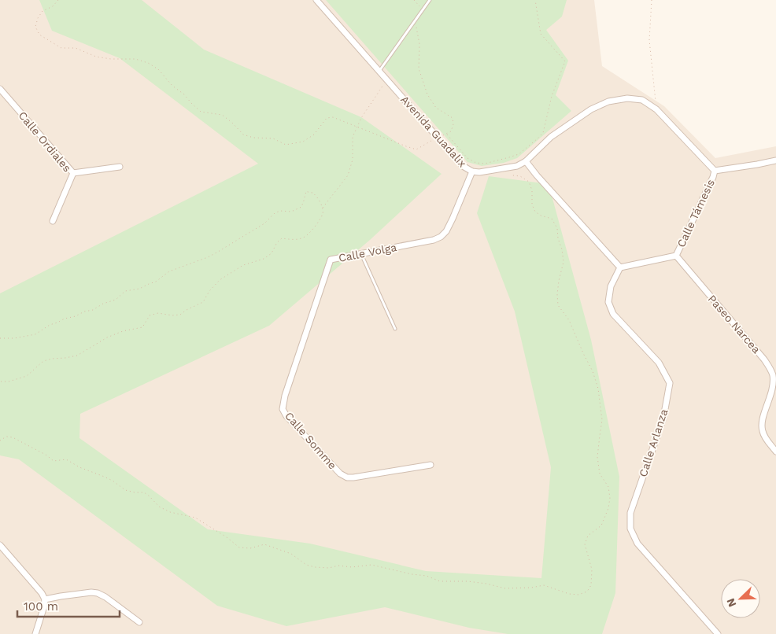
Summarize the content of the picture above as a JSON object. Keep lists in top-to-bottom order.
{
  "streets": {
    "street": [
      "Avenida Guadalix",
      "Calle Ordiales",
      "Calle Támesis",
      "Calle Volga",
      "Paseo Narcea",
      "Calle Somme",
      "Calle Arlanza"
    ]
  },
  "crossings": [
    ["Avenida Guadalix", "Calle Támesis"],
    ["Avenida Guadalix", "Calle Volga"],
    ["Calle Támesis", "Paseo Narcea"],
    ["Calle Volga", "Calle Somme"]
  ],
  "scale_bar": "100 m",
  "north": "bottom left"
}
